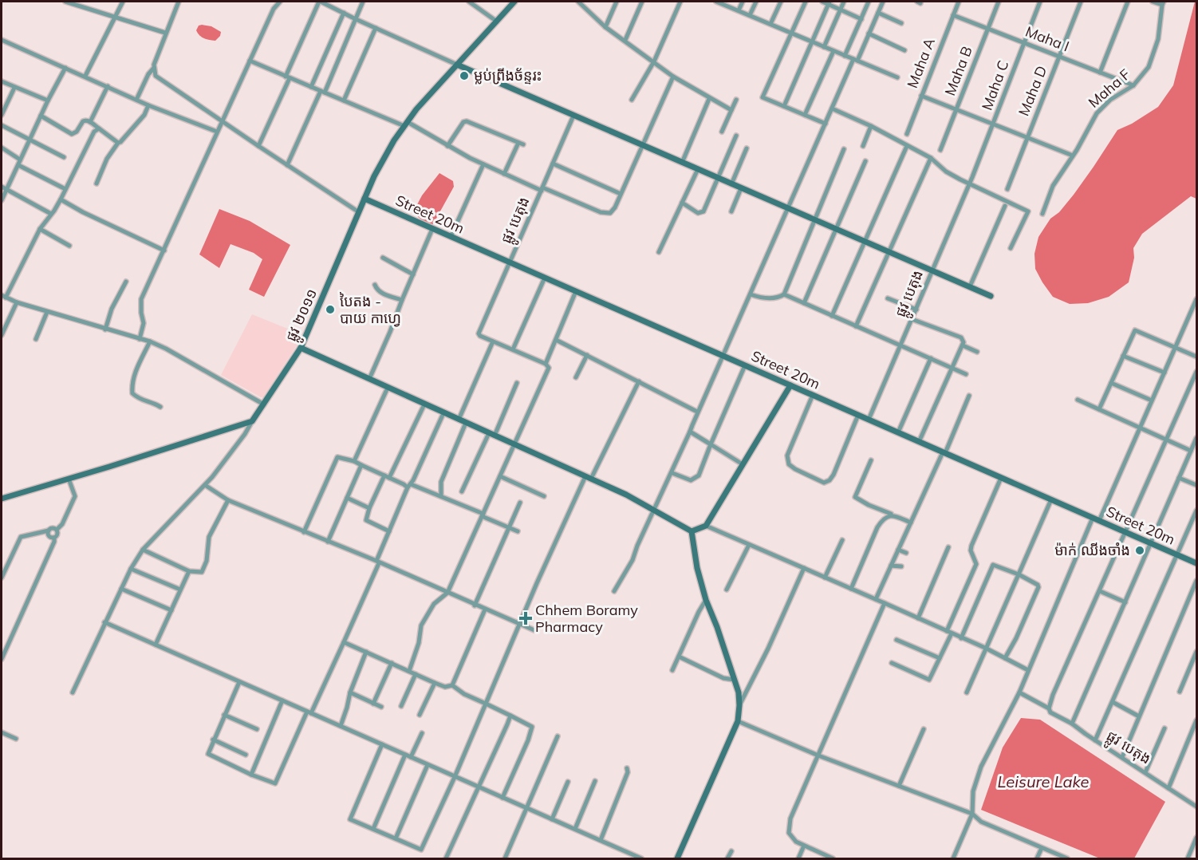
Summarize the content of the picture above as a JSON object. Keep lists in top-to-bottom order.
{
  "streets": {
    "street": [
      "Maha I",
      "Maha A",
      "Maha B",
      "Maha C",
      "Maha F",
      "Maha D",
      "Street 20m",
      "ផ្លូវ បេតុង",
      "ផ្លូវ ២០១១"
    ]
  },
  "crossings": [
    ["Maha I", "Maha A"],
    ["Maha I", "Maha B"],
    ["Maha I", "Maha C"],
    ["Maha I", "Maha F"],
    ["Maha I", "Maha D"],
    ["Maha C", "ផ្លូវ បេតុង"],
    ["Street 20m", "ផ្លូវ បេតុង"],
    ["Street 20m", "ផ្លូវ ២០១១"]
  ],
  "water": ["Leisure Lake"],
  "places": {
    "other": ["ម្លប់ព្រីងច័ន្ទរះ", "បៃតង - បាយ កាហ្វេ", "ម៉ាក់ ឈីងចាំង"],
    "health": ["Chhem Boramy Pharmacy"]
  }
}
